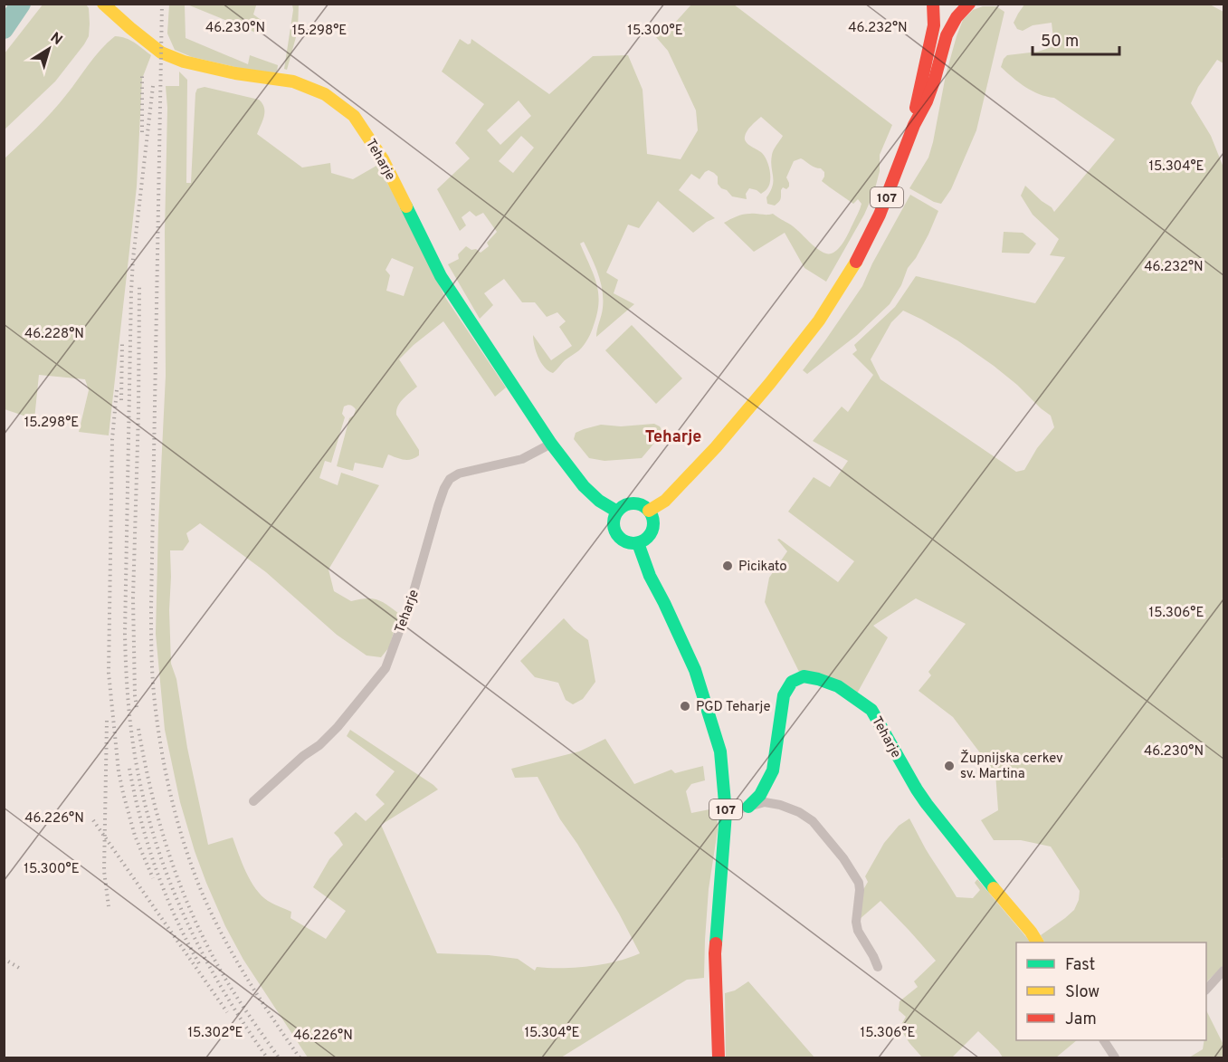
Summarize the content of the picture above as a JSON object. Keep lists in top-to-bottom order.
{
  "streets": {
    "main road": ["Teharje", "107"]
  },
  "crossings": [
    ["Teharje", "107"]
  ],
  "districts": ["Teharje"],
  "places": ["Picikato", "PGD Teharje", "Župnijska cerkev sv. Martina"],
  "legend": ["Fast", "Slow", "Jam"],
  "scale_bar": "50 m",
  "north": "top right",
  "coordinates": [
    "46.232°N",
    "46.230°N",
    "15.298°E",
    "15.300°E",
    "15.304°E",
    "46.228°N",
    "15.306°E",
    "46.226°N",
    "15.302°E"
  ]
}
